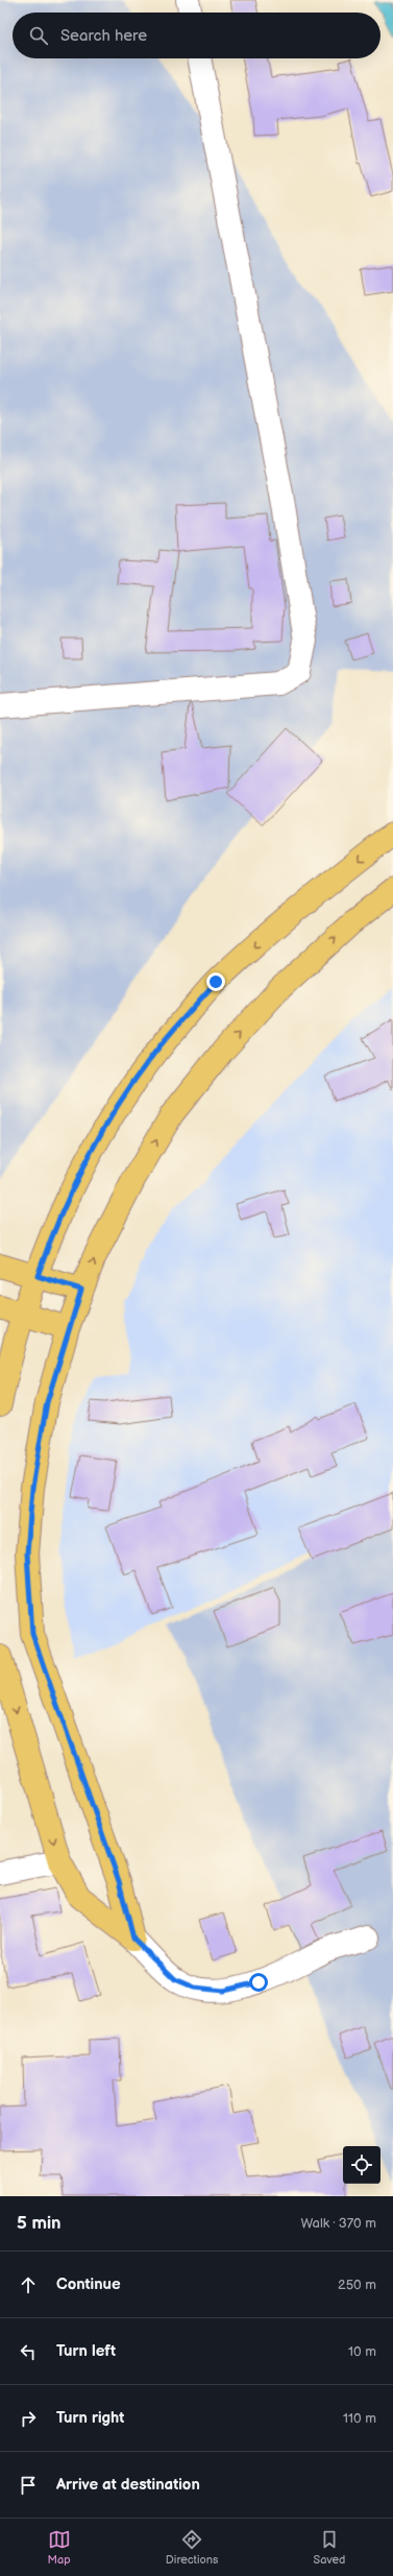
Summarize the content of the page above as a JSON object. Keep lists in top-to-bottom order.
{
  "page": {
    "search": "Search here",
    "heading": ["5 min", "Walk · 370 m"],
    "list": [
      ["Continue", "250 m"],
      ["Turn left", "10 m"],
      ["Turn right", "110 m"],
      "Arrive at destination"
    ],
    "nav": ["Map", "Directions", "Saved"]
  }
}
